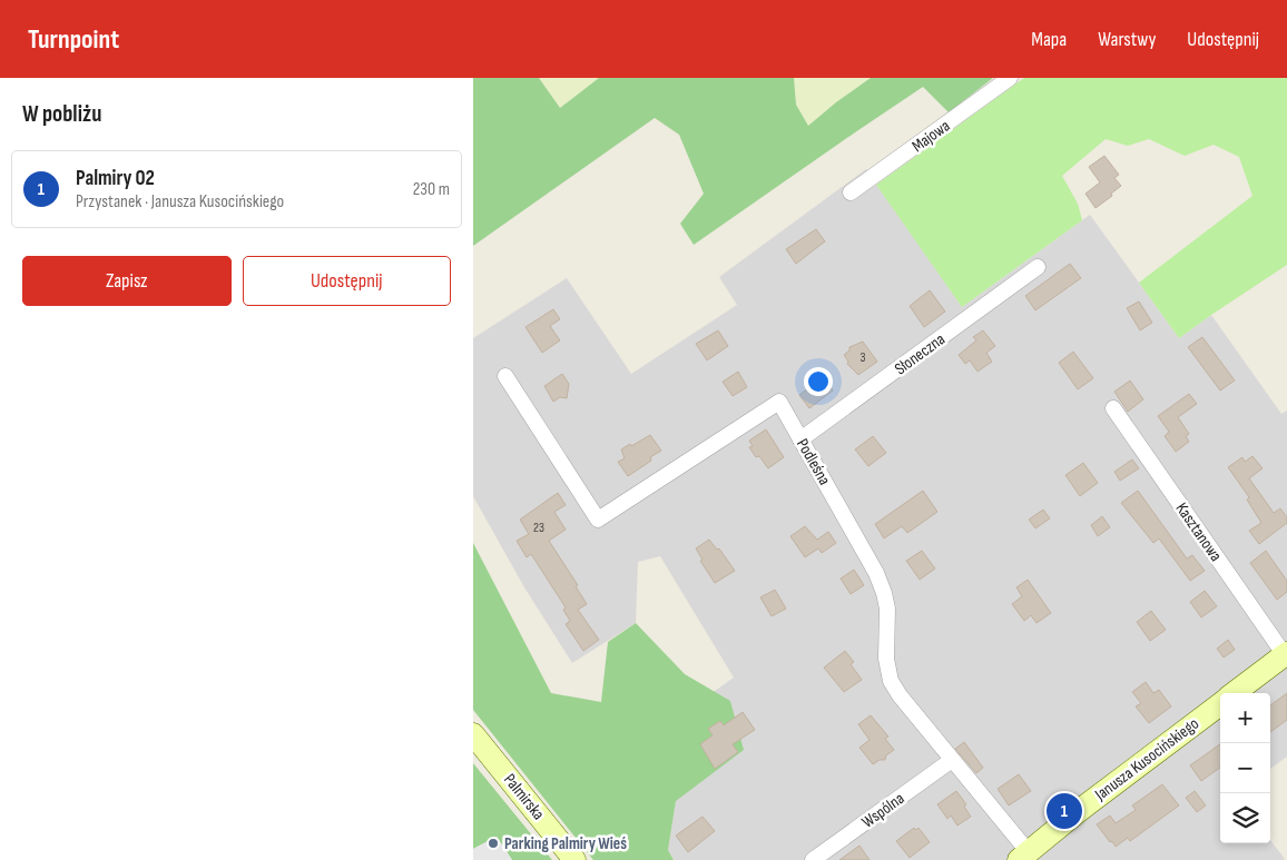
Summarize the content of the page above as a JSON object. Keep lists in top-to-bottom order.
{
  "streets": {
    "street": [
      "Majowa",
      "Słoneczna",
      "Podleśna",
      "Kasztanowa",
      "Janusza Kusocińskiego",
      "Palmirska",
      "Wspólna"
    ]
  },
  "crossings": [
    ["Słoneczna", "Podleśna"],
    ["Podleśna", "Janusza Kusocińskiego"],
    ["Podleśna", "Wspólna"]
  ],
  "places": ["Parking Palmiry Wieś"],
  "house_numbers": ["3", "23"],
  "page": {
    "header": "Turnpoint",
    "nav": ["Mapa", "Warstwy", "Udostępnij"],
    "heading": "W pobliżu",
    "list": [
      {
        "mark": "1",
        "name": "Palmiry 02",
        "note": "Przystanek · Janusza Kusocińskiego",
        "value": "230 m"
      }
    ],
    "buttons": ["Zapisz", "Udostępnij"],
    "map_buttons": ["+", "−"],
    "pins": "1"
  }
}
